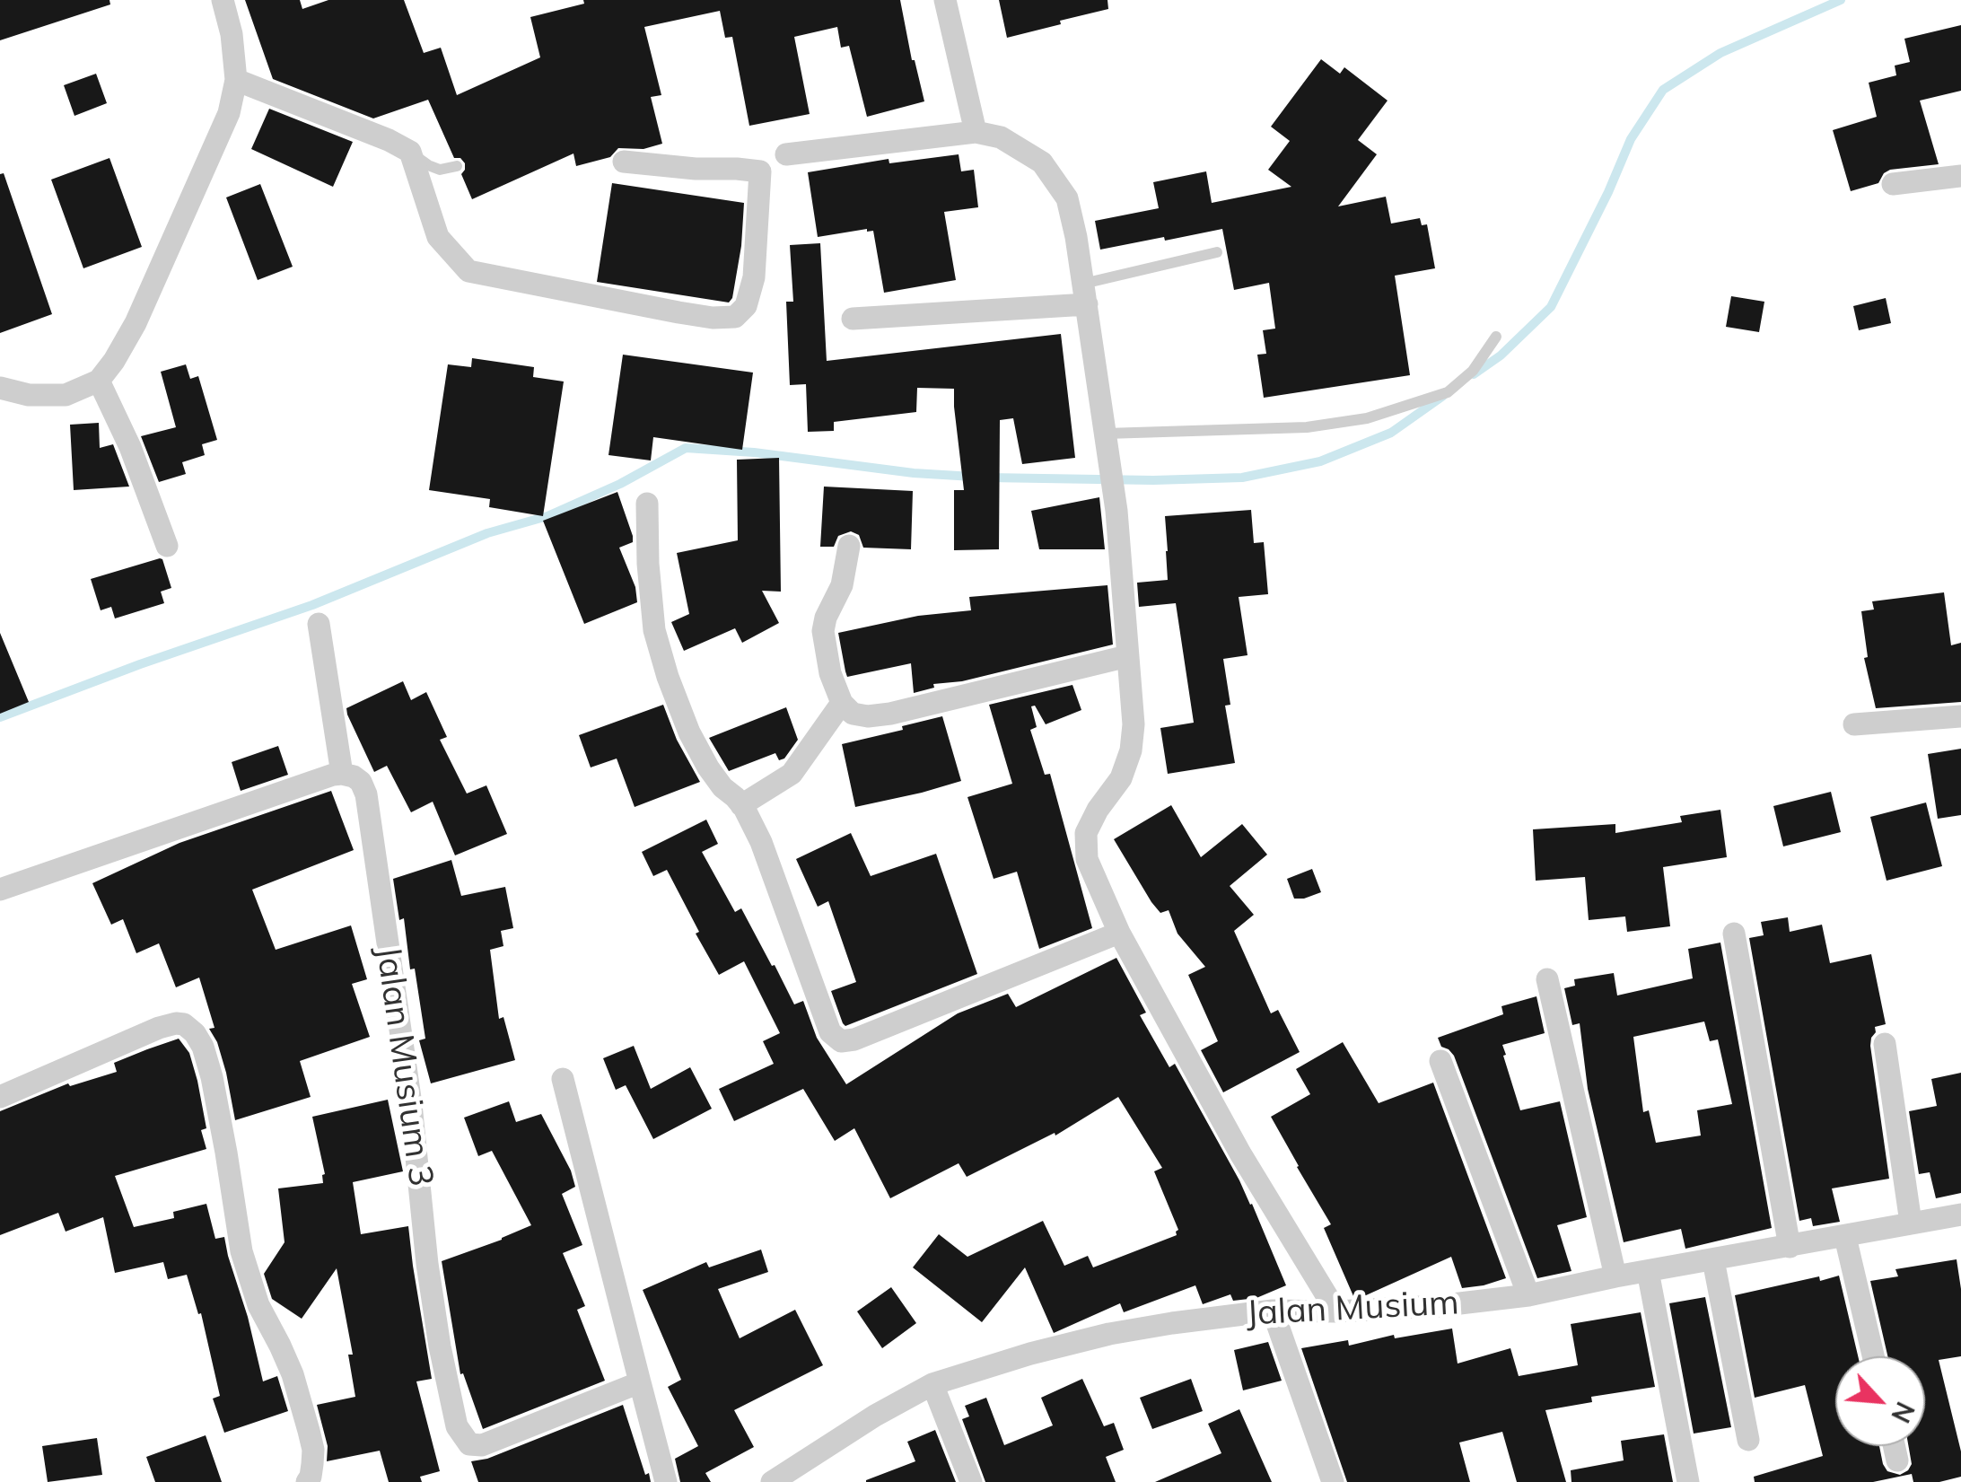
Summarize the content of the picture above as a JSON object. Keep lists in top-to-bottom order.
{
  "streets": {
    "street": ["Jalan Musium 3", "Jalan Musium"]
  },
  "north": "bottom right"
}
